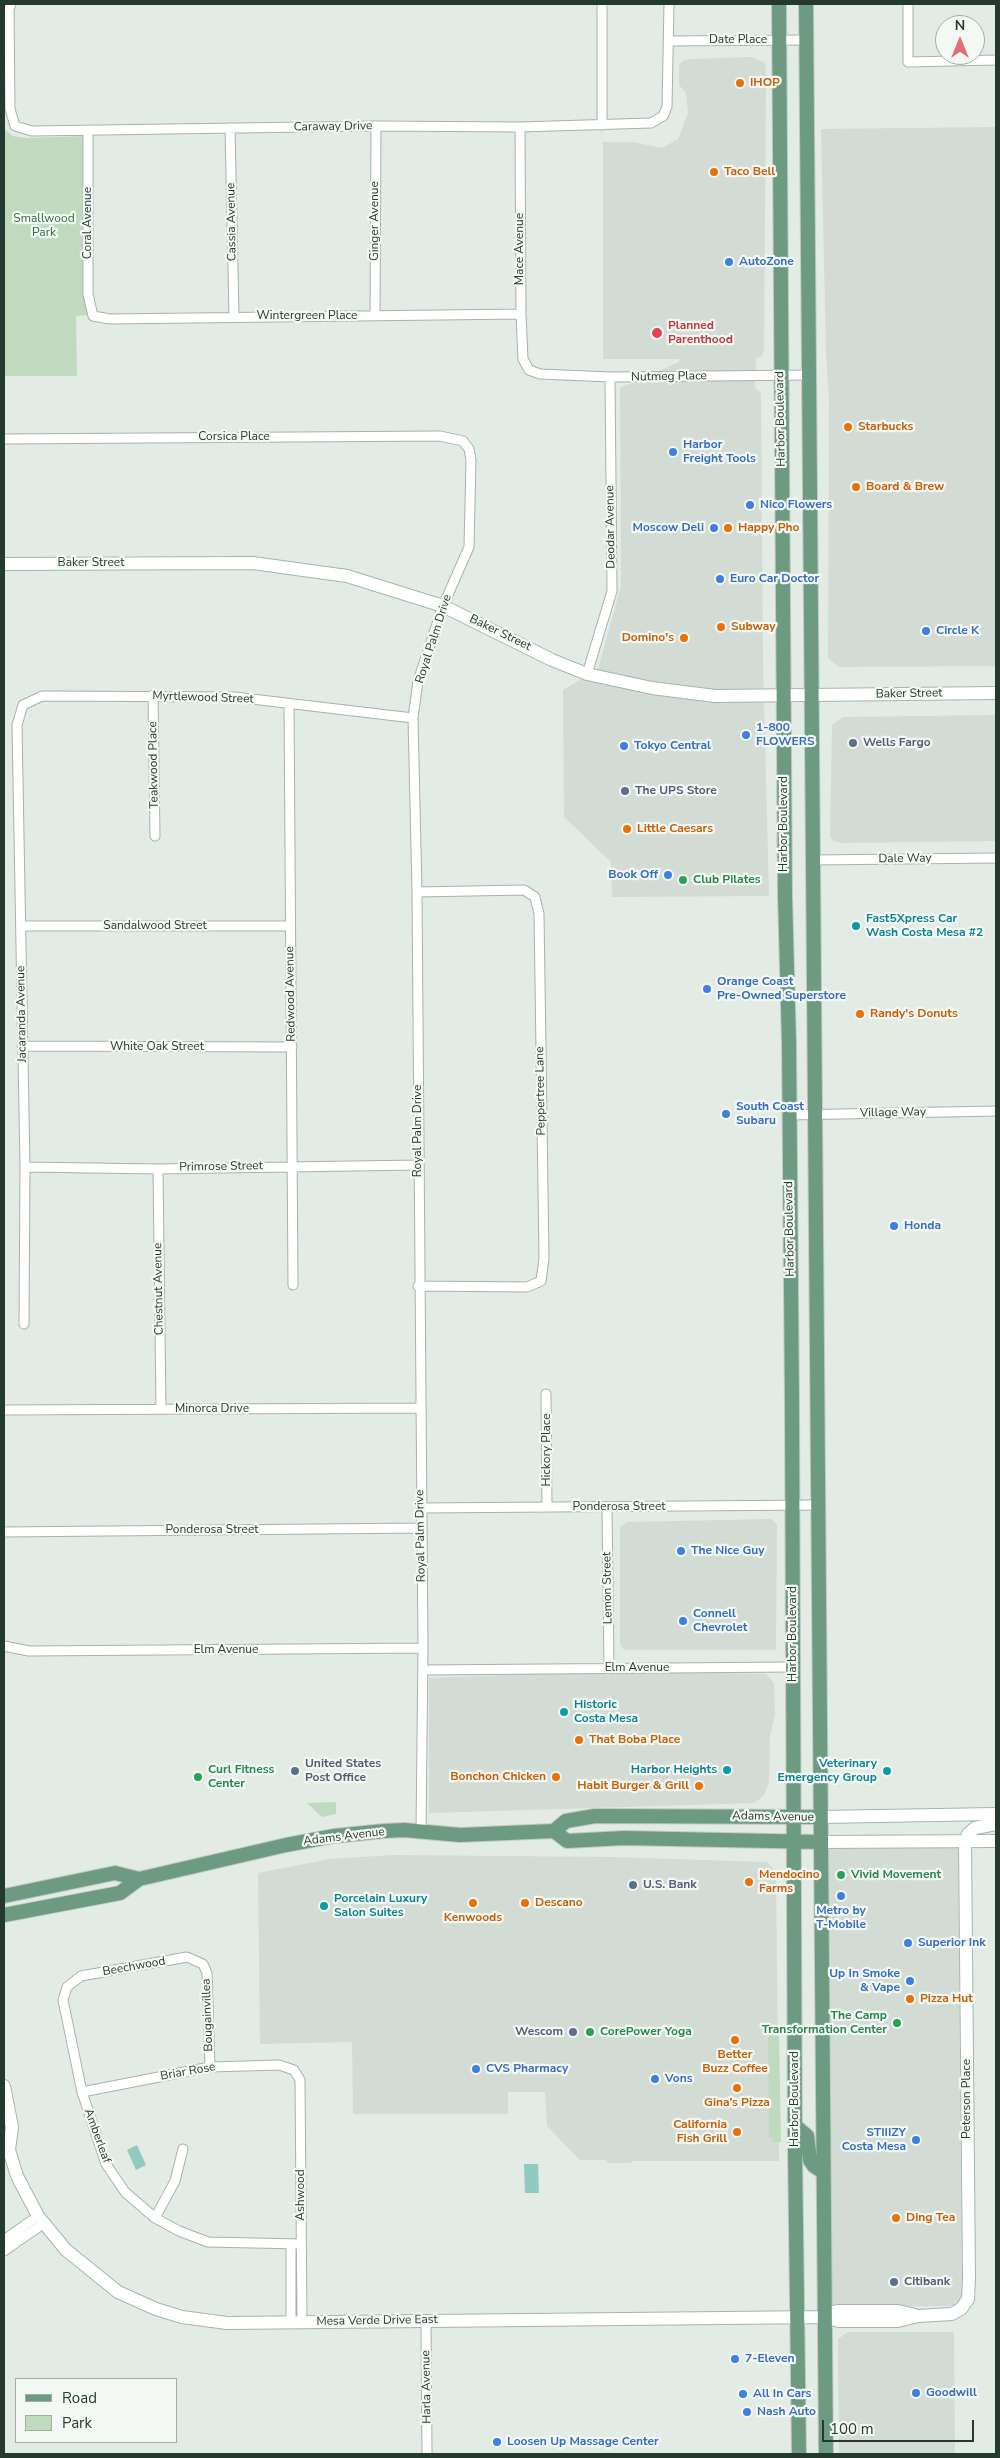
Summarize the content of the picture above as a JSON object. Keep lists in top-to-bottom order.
{
  "streets": {
    "main road": ["Harbor Boulevard", "Adams Avenue"],
    "street": [
      "Date Place",
      "Caraway Drive",
      "Ginger Avenue",
      "Cassia Avenue",
      "Coral Avenue",
      "Mace Avenue",
      "Wintergreen Place",
      "Nutmeg Place",
      "Corsica Place",
      "Deodar Avenue",
      "Baker Street",
      "Royal Palm Drive",
      "Myrtlewood Street",
      "Teakwood Place",
      "Dale Way",
      "Sandalwood Street",
      "Redwood Avenue",
      "Jacaranda Avenue",
      "White Oak Street",
      "Peppertree Lane",
      "Village Way",
      "Primrose Street",
      "Chestnut Avenue",
      "Minorca Drive",
      "Hickory Place",
      "Ponderosa Street",
      "Lemon Street",
      "Elm Avenue",
      "Beechwood",
      "Bougainvillea",
      "Briar Rose",
      "Peterson Place",
      "Amberleaf",
      "Ashwood",
      "Mesa Verde Drive East",
      "Harla Avenue"
    ]
  },
  "crossings": [
    ["Date Place", "Caraway Drive"],
    ["Date Place", "Harbor Boulevard"],
    ["Caraway Drive", "Ginger Avenue"],
    ["Caraway Drive", "Cassia Avenue"],
    ["Caraway Drive", "Coral Avenue"],
    ["Caraway Drive", "Mace Avenue"],
    ["Ginger Avenue", "Wintergreen Place"],
    ["Cassia Avenue", "Wintergreen Place"],
    ["Coral Avenue", "Wintergreen Place"],
    ["Mace Avenue", "Wintergreen Place"],
    ["Mace Avenue", "Nutmeg Place"],
    ["Nutmeg Place", "Harbor Boulevard"],
    ["Nutmeg Place", "Deodar Avenue"],
    ["Harbor Boulevard", "Baker Street"],
    ["Harbor Boulevard", "Dale Way"],
    ["Harbor Boulevard", "Village Way"],
    ["Harbor Boulevard", "Ponderosa Street"],
    ["Harbor Boulevard", "Elm Avenue"],
    ["Harbor Boulevard", "Adams Avenue"],
    ["Harbor Boulevard", "Peterson Place"],
    ["Harbor Boulevard", "Mesa Verde Drive East"],
    ["Corsica Place", "Royal Palm Drive"],
    ["Deodar Avenue", "Baker Street"],
    ["Baker Street", "Royal Palm Drive"],
    ["Royal Palm Drive", "Myrtlewood Street"],
    ["Royal Palm Drive", "Peppertree Lane"],
    ["Royal Palm Drive", "Primrose Street"],
    ["Royal Palm Drive", "Minorca Drive"],
    ["Royal Palm Drive", "Ponderosa Street"],
    ["Royal Palm Drive", "Elm Avenue"],
    ["Royal Palm Drive", "Adams Avenue"],
    ["Myrtlewood Street", "Teakwood Place"],
    ["Myrtlewood Street", "Redwood Avenue"],
    ["Myrtlewood Street", "Jacaranda Avenue"],
    ["Sandalwood Street", "Redwood Avenue"],
    ["Sandalwood Street", "Jacaranda Avenue"],
    ["Redwood Avenue", "White Oak Street"],
    ["Redwood Avenue", "Primrose Street"],
    ["Jacaranda Avenue", "White Oak Street"],
    ["Jacaranda Avenue", "Primrose Street"],
    ["Primrose Street", "Chestnut Avenue"],
    ["Chestnut Avenue", "Minorca Drive"],
    ["Hickory Place", "Ponderosa Street"],
    ["Ponderosa Street", "Lemon Street"],
    ["Lemon Street", "Elm Avenue"],
    ["Adams Avenue", "Peterson Place"],
    ["Beechwood", "Bougainvillea"],
    ["Beechwood", "Amberleaf"],
    ["Bougainvillea", "Briar Rose"],
    ["Briar Rose", "Amberleaf"],
    ["Briar Rose", "Ashwood"],
    ["Peterson Place", "Mesa Verde Drive East"],
    ["Amberleaf", "Ashwood"],
    ["Ashwood", "Mesa Verde Drive East"],
    ["Mesa Verde Drive East", "Harla Avenue"]
  ],
  "parks": ["Smallwood Park"],
  "places": [
    "IHOP",
    "Taco Bell",
    "AutoZone",
    "Planned Parenthood",
    "Starbucks",
    "Harbor Freight Tools",
    "Board & Brew",
    "Nico Flowers",
    "Moscow Deli",
    "Happy Pho",
    "Euro Car Doctor",
    "Subway",
    "Circle K",
    "Domino's",
    "1-800 FLOWERS",
    "Wells Fargo",
    "Tokyo Central",
    "The UPS Store",
    "Little Caesars",
    "Book Off",
    "Club Pilates",
    "Fast5Xpress Car Wash Costa Mesa #2",
    "Orange Coast Pre-Owned Superstore",
    "Randy's Donuts",
    "South Coast Subaru",
    "Honda",
    "The Nice Guy",
    "Connell Chevrolet",
    "Historic Costa Mesa",
    "That Boba Place",
    "Harbor Heights",
    "United States Post Office",
    "Veterinary Emergency Group",
    "Curl Fitness Center",
    "Bonchon Chicken",
    "Habit Burger & Grill",
    "Vivid Movement",
    "Mendocino Farms",
    "U.S. Bank",
    "Metro by T-Mobile",
    "Kenwoods",
    "Descano",
    "Porcelain Luxury Salon Suites",
    "Superior Ink",
    "Up In Smoke & Vape",
    "Pizza Hut",
    "The Camp Transformation Center",
    "Wescom",
    "CorePower Yoga",
    "Better Buzz Coffee",
    "CVS Pharmacy",
    "Vons",
    "Gina’s Pizza",
    "California Fish Grill",
    "STIIIZY Costa Mesa",
    "Ding Tea",
    "Citibank",
    "7-Eleven",
    "Goodwill",
    "All In Cars",
    "Nash Auto",
    "Loosen Up Massage Center"
  ],
  "legend": ["Road", "Park"],
  "scale_bar": "100 m",
  "north": "top"
}
